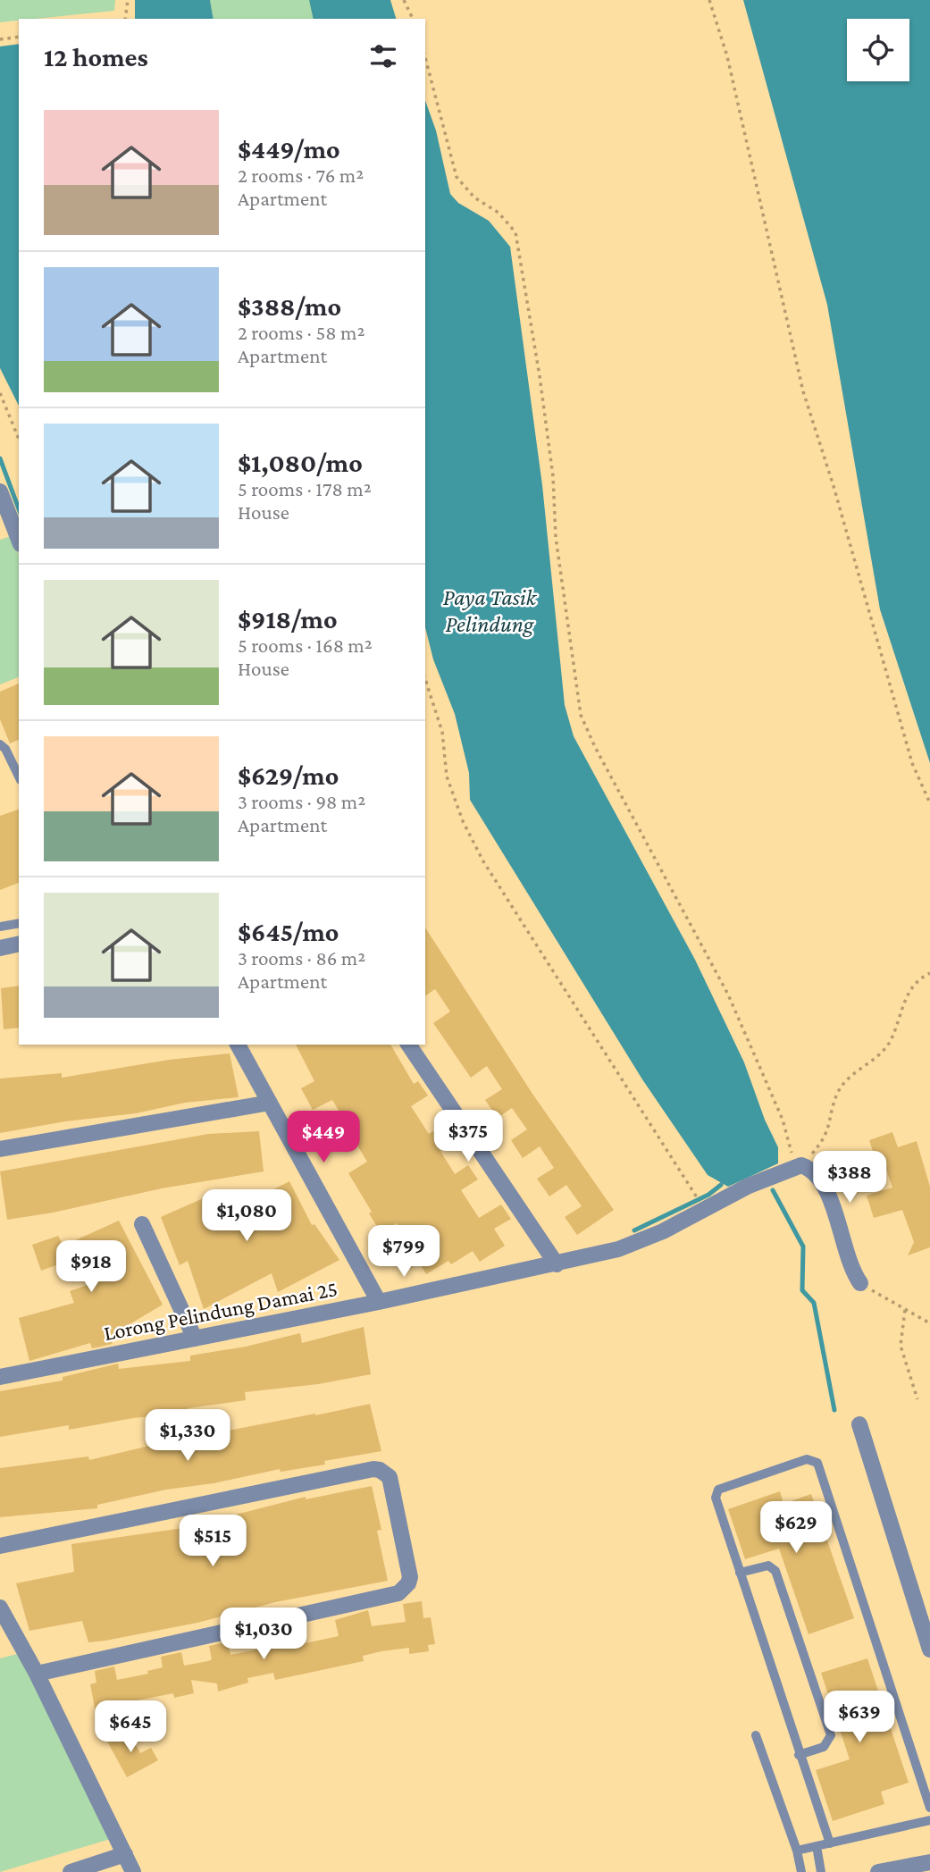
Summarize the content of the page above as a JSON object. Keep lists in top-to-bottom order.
{
  "streets": {
    "street": ["Lorong Pelindung Damai 25"]
  },
  "water": ["Paya Tasik Pelindung"],
  "page": {
    "heading": "12 homes",
    "list": [
      {
        "name": "$449/mo",
        "note": "2 rooms · 76 m² · Apartment"
      },
      {
        "name": "$388/mo",
        "note": "2 rooms · 58 m² · Apartment"
      },
      {
        "name": "$1,080/mo",
        "note": "5 rooms · 178 m² · House"
      },
      {
        "name": "$918/mo",
        "note": "5 rooms · 168 m² · House"
      },
      {
        "name": "$629/mo",
        "note": "3 rooms · 98 m² · Apartment"
      },
      {
        "name": "$645/mo",
        "note": "3 rooms · 86 m² · Apartment"
      }
    ],
    "price": [
      "$375",
      "$449",
      "$388",
      "$1,080",
      "$799",
      "$918",
      "$1,330",
      "$629",
      "$515",
      "$1,030",
      "$639",
      "$645"
    ]
  }
}
